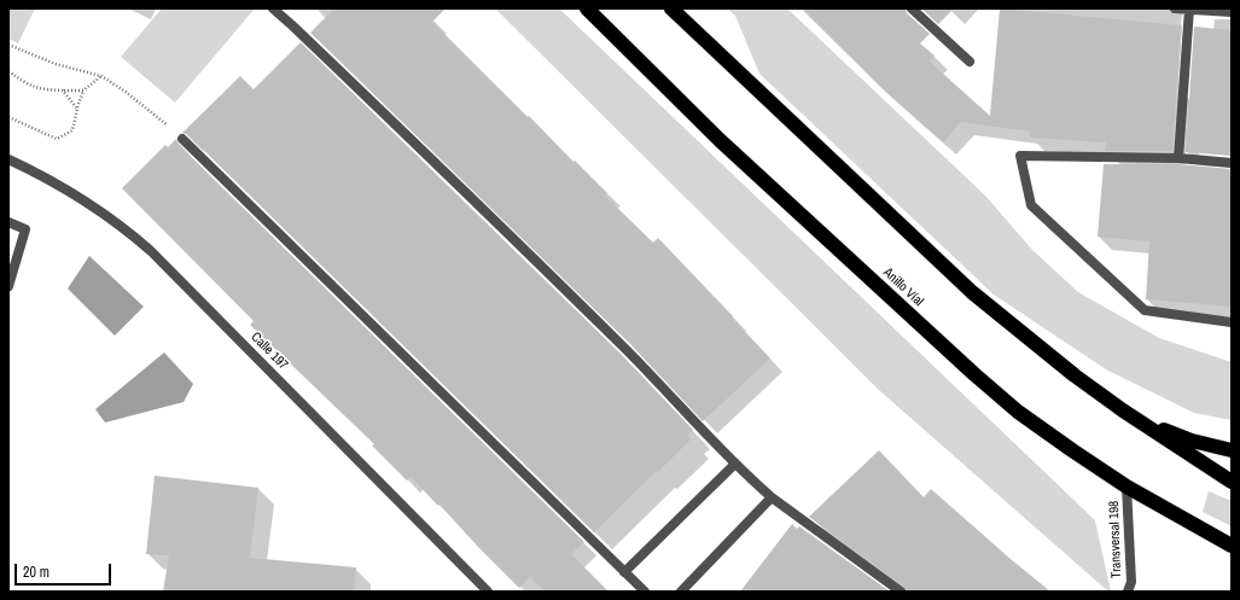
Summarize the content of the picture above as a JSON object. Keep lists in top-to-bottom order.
{
  "streets": {
    "highway": ["Anillo Víal"],
    "street": ["Calle 197", "Transversal 198"]
  },
  "crossings": [
    ["Anillo Víal", "Transversal 198"]
  ],
  "scale_bar": "20 m"
}
